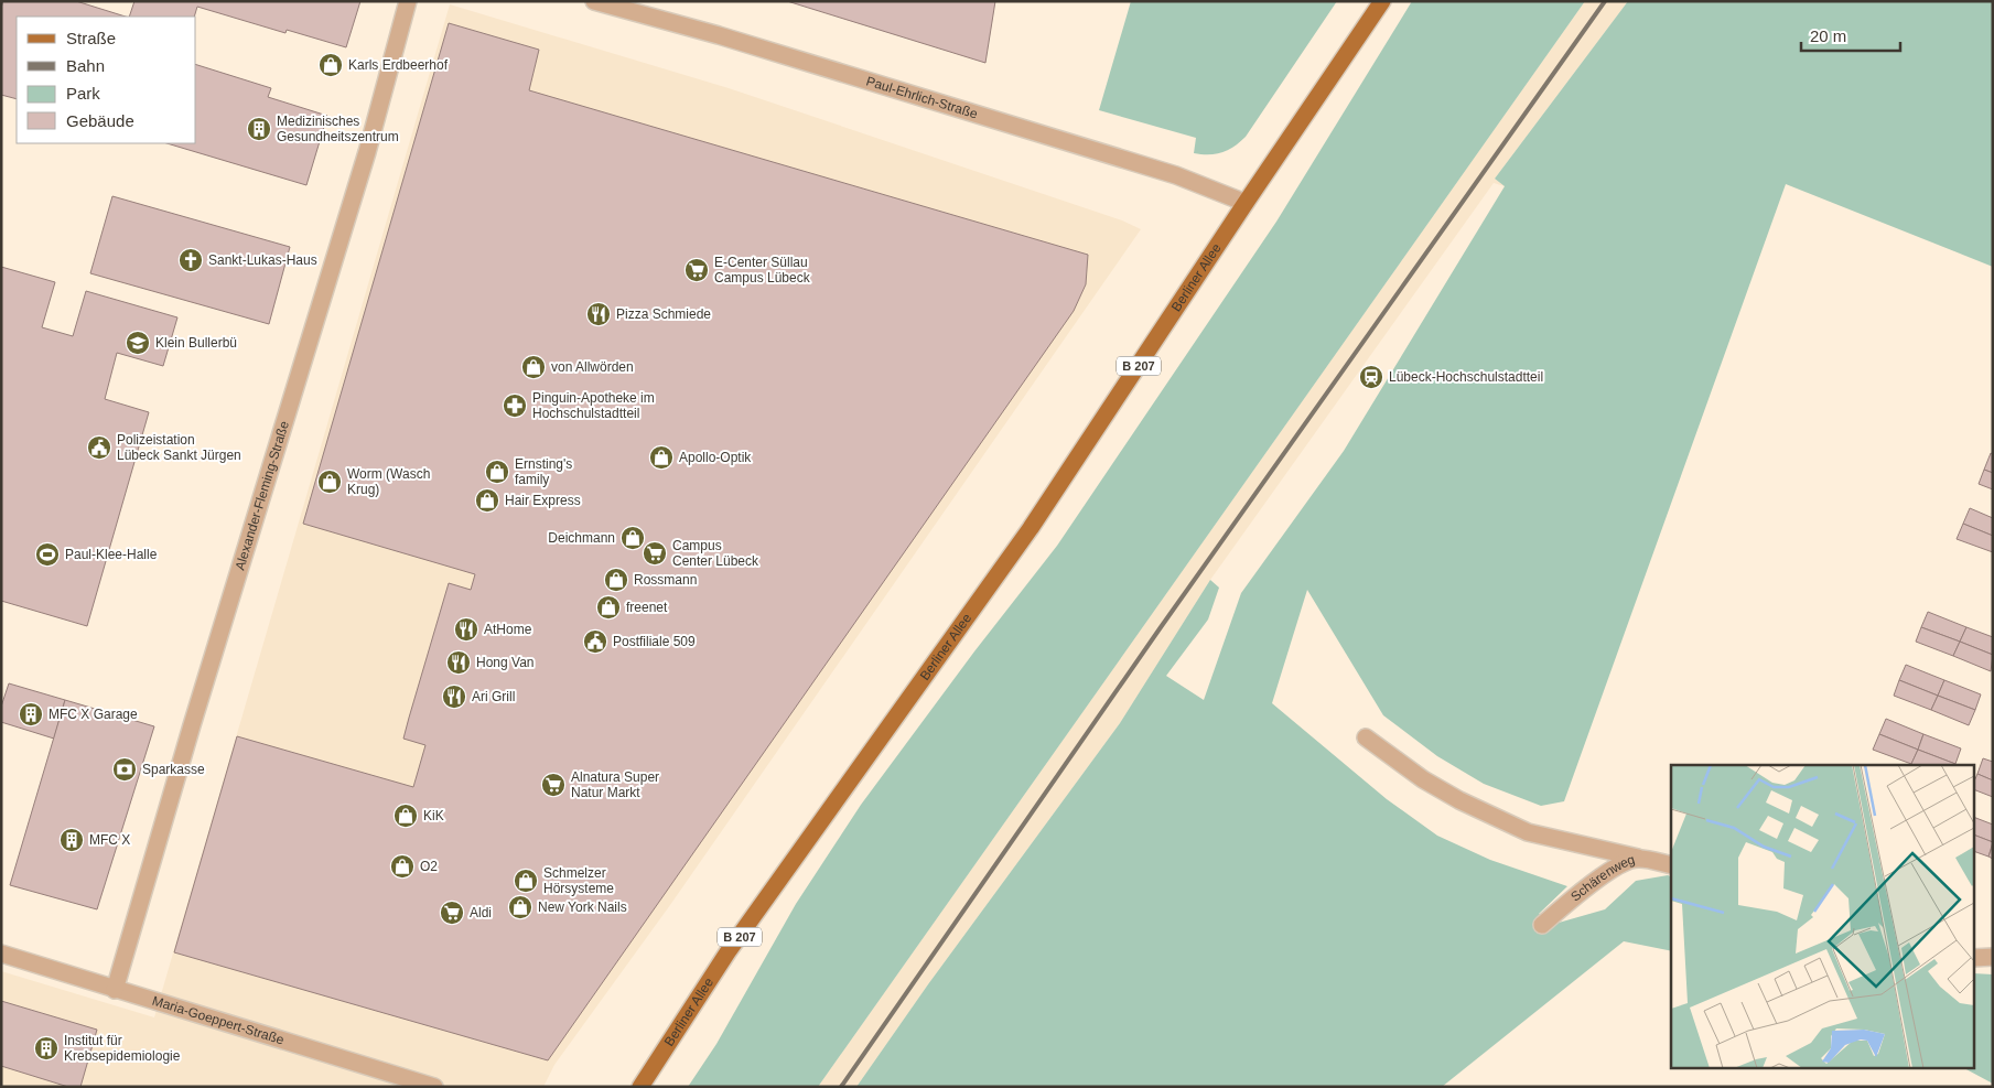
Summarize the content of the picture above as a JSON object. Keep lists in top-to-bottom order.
{
  "streets": {
    "main road": ["Berliner Allee", "B 207"],
    "street": [
      "Paul-Ehrlich-Straße",
      "Alexander-Fleming-Straße",
      "Schärenweg",
      "Maria-Goeppert-Straße"
    ]
  },
  "crossings": [
    ["Paul-Ehrlich-Straße", "Berliner Allee"],
    ["Paul-Ehrlich-Straße", "B 207"],
    ["Berliner Allee", "B 207"],
    ["Alexander-Fleming-Straße", "Maria-Goeppert-Straße"]
  ],
  "places": {
    "shop": [
      "Karls Erdbeerhof",
      "von Allwörden",
      "Apollo-Optik",
      "Ernsting's family",
      "Worm (Wasch Krug)",
      "Hair Express",
      "Deichmann",
      "Rossmann",
      "freenet",
      "KiK",
      "O2",
      "Schmelzer Hörsysteme",
      "New York Nails"
    ],
    "building": [
      "Medizinisches Gesundheitszentrum",
      "MFC X Garage",
      "MFC X",
      "Institut für Krebsepidemiologie"
    ],
    "church": ["Sankt-Lukas-Haus"],
    "supermarket": [
      "E-Center Süllau Campus Lübeck",
      "Campus Center Lübeck",
      "Alnatura Super Natur Markt",
      "Aldi"
    ],
    "restaurant": [
      "Pizza Schmiede",
      "AtHome",
      "Hong Van",
      "Ari Grill"
    ],
    "school or university": ["Klein Bullerbü"],
    "station": ["Lübeck-Hochschulstadtteil"],
    "pharmacy": ["Pinguin-Apotheke im Hochschulstadtteil"],
    "public building": ["Polizeistation Lübeck Sankt Jürgen", "Postfiliale 509"],
    "sports": ["Paul-Klee-Halle"],
    "bank": ["Sparkasse"]
  },
  "legend": [
    "Straße",
    "Bahn",
    "Park",
    "Gebäude"
  ],
  "scale_bar": "20 m"
}
